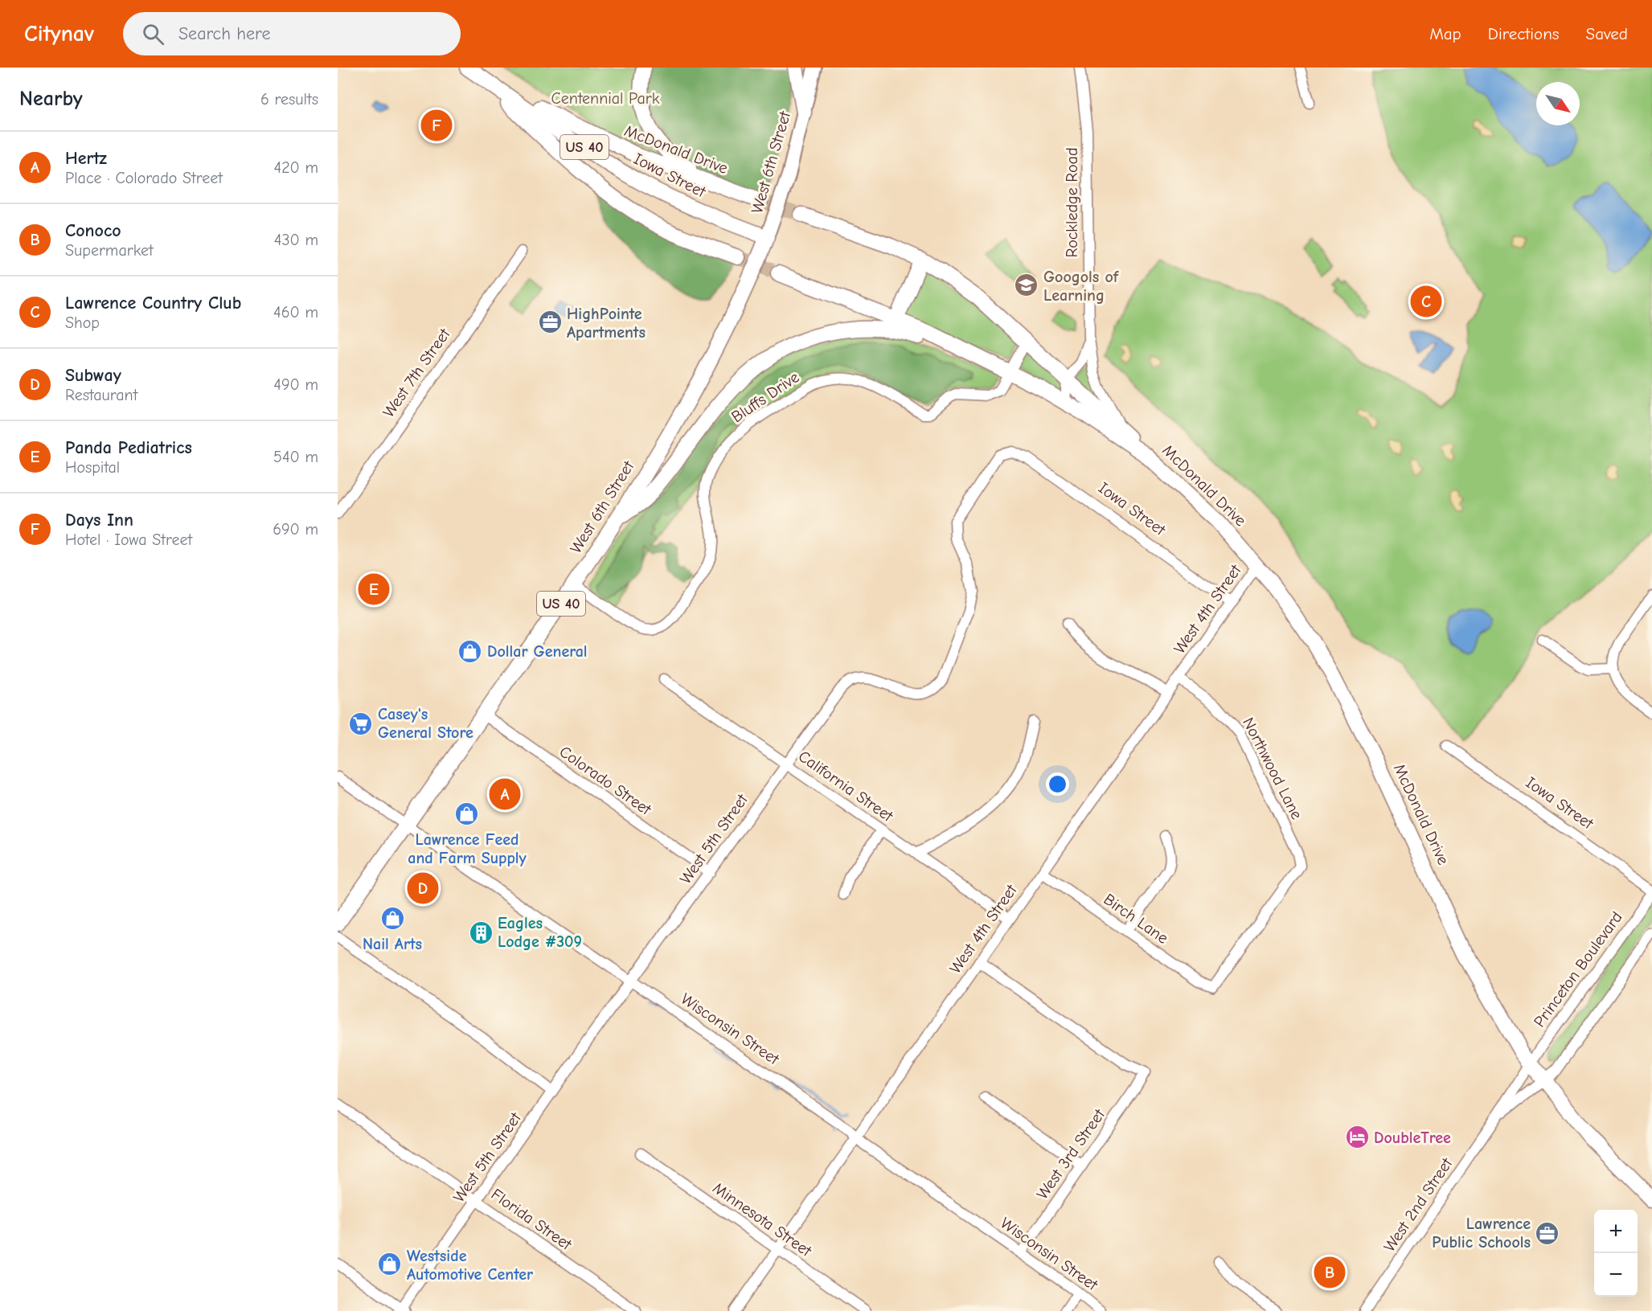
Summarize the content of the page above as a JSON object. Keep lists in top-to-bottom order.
{
  "streets": {
    "highway": [
      "US 40",
      "McDonald Drive",
      "West 6th Street",
      "Iowa Street"
    ],
    "street": [
      "Rockledge Road",
      "West 7th Street",
      "Bluffs Drive",
      "West 4th Street",
      "Northwood Lane",
      "Colorado Street",
      "California Street",
      "West 5th Street",
      "Birch Lane",
      "Princeton Boulevard",
      "Wisconsin Street",
      "West 3rd Street",
      "West 2nd Street",
      "Florida Street",
      "Minnesota Street"
    ]
  },
  "crossings": [
    ["McDonald Drive", "Iowa Street"],
    ["McDonald Drive", "Bluffs Drive"],
    ["McDonald Drive", "West 4th Street"],
    ["McDonald Drive", "Princeton Boulevard"],
    ["McDonald Drive", "West 2nd Street"],
    ["West 6th Street", "Iowa Street"],
    ["West 6th Street", "Bluffs Drive"],
    ["West 6th Street", "Colorado Street"],
    ["West 6th Street", "Wisconsin Street"],
    ["Iowa Street", "West 4th Street"],
    ["Iowa Street", "West 5th Street"],
    ["Iowa Street", "Princeton Boulevard"],
    ["West 4th Street", "Northwood Lane"],
    ["West 4th Street", "California Street"],
    ["West 4th Street", "Birch Lane"],
    ["West 4th Street", "Wisconsin Street"],
    ["West 4th Street", "West 3rd Street"],
    ["West 4th Street", "Minnesota Street"],
    ["Northwood Lane", "Birch Lane"],
    ["Colorado Street", "West 5th Street"],
    ["California Street", "West 5th Street"],
    ["West 5th Street", "Wisconsin Street"],
    ["West 5th Street", "Florida Street"],
    ["Princeton Boulevard", "West 2nd Street"],
    ["Wisconsin Street", "West 3rd Street"]
  ],
  "parks": ["Centennial Park"],
  "places": {
    "school or university": ["Googols of Learning"],
    "office": ["HighPointe Apartments", "Lawrence Public Schools"],
    "shop": [
      "Dollar General",
      "Lawrence Feed and Farm Supply",
      "Nail Arts",
      "Westside Automotive Center"
    ],
    "supermarket": ["Casey's General Store"],
    "building": ["Eagles Lodge #309"],
    "hotel": ["DoubleTree"]
  },
  "north": "bottom right",
  "page": {
    "header": "Citynav",
    "search": "Search here",
    "nav": ["Map", "Directions", "Saved"],
    "heading": ["Nearby", "6 results"],
    "pins": [
      "F",
      "C",
      "E",
      "A",
      "D",
      "B"
    ],
    "list": [
      {
        "mark": "A",
        "name": "Hertz",
        "note": "Place · Colorado Street",
        "value": "420 m"
      },
      {
        "mark": "B",
        "name": "Conoco",
        "note": "Supermarket",
        "value": "430 m"
      },
      {
        "mark": "C",
        "name": "Lawrence Country Club",
        "note": "Shop",
        "value": "460 m"
      },
      {
        "mark": "D",
        "name": "Subway",
        "note": "Restaurant",
        "value": "490 m"
      },
      {
        "mark": "E",
        "name": "Panda Pediatrics",
        "note": "Hospital",
        "value": "540 m"
      },
      {
        "mark": "F",
        "name": "Days Inn",
        "note": "Hotel · Iowa Street",
        "value": "690 m"
      }
    ],
    "map_buttons": ["+", "−"]
  }
}
